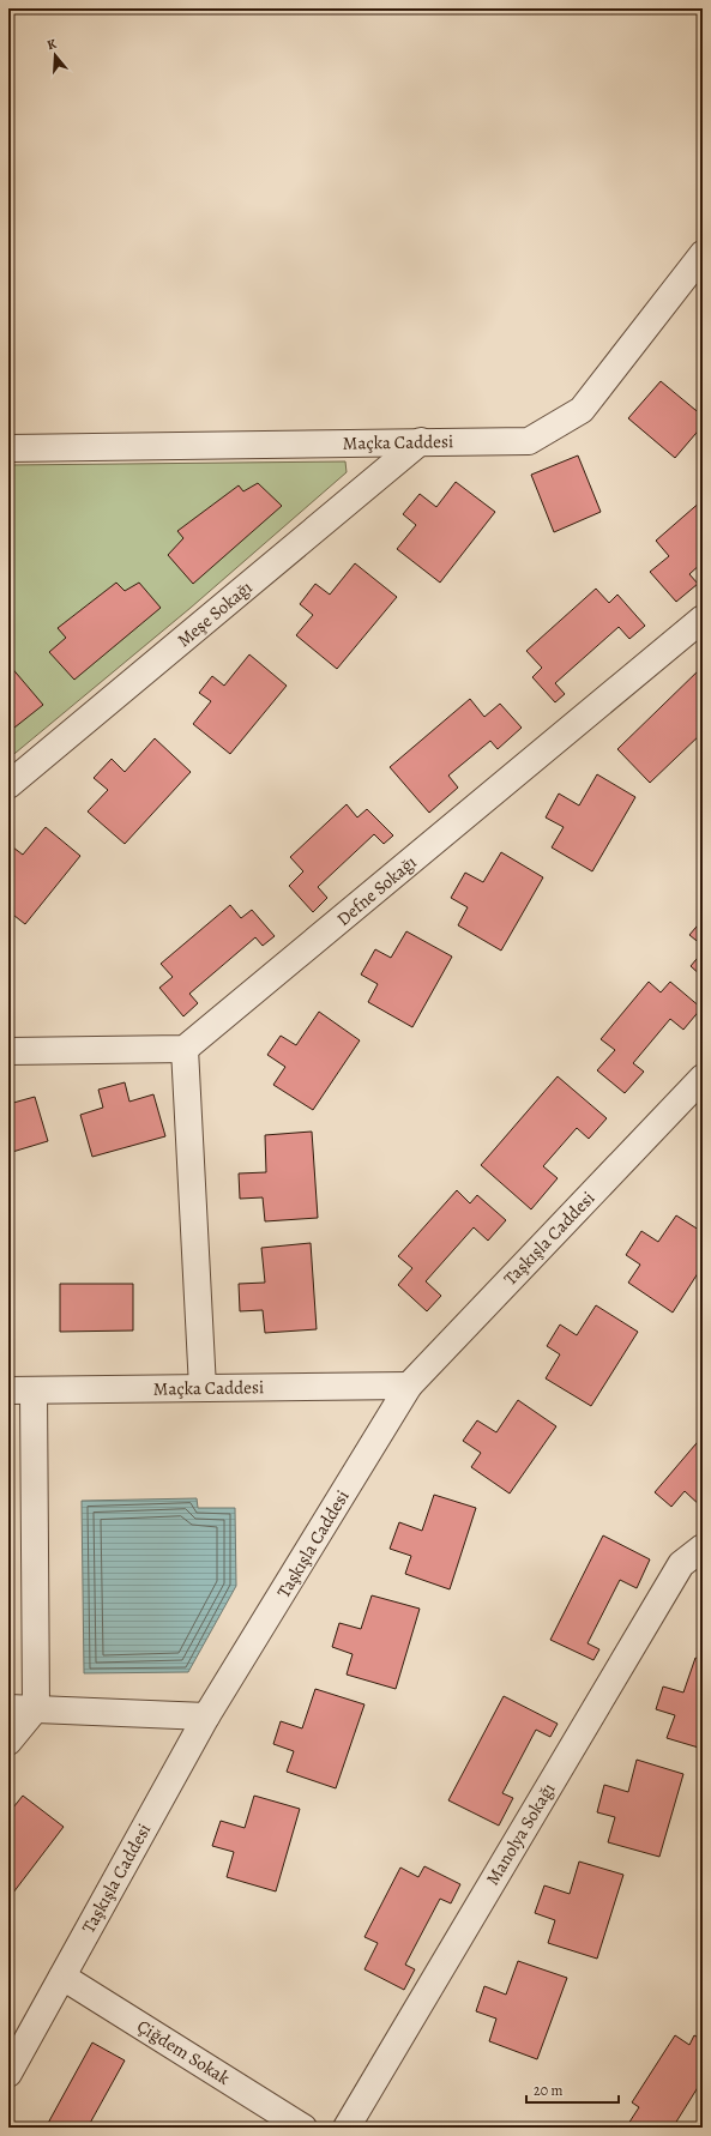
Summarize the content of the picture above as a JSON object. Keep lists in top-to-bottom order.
{
  "streets": {
    "street": [
      "Maçka Caddesi",
      "Meşe Sokağı",
      "Defne Sokağı",
      "Taşkışla Caddesi",
      "Manolya Sokağı",
      "Çiğdem Sokak"
    ]
  },
  "crossings": [
    ["Maçka Caddesi", "Meşe Sokağı"],
    ["Maçka Caddesi", "Taşkışla Caddesi"],
    ["Taşkışla Caddesi", "Çiğdem Sokak"]
  ],
  "scale_bar": "20 m",
  "north": "top"
}
